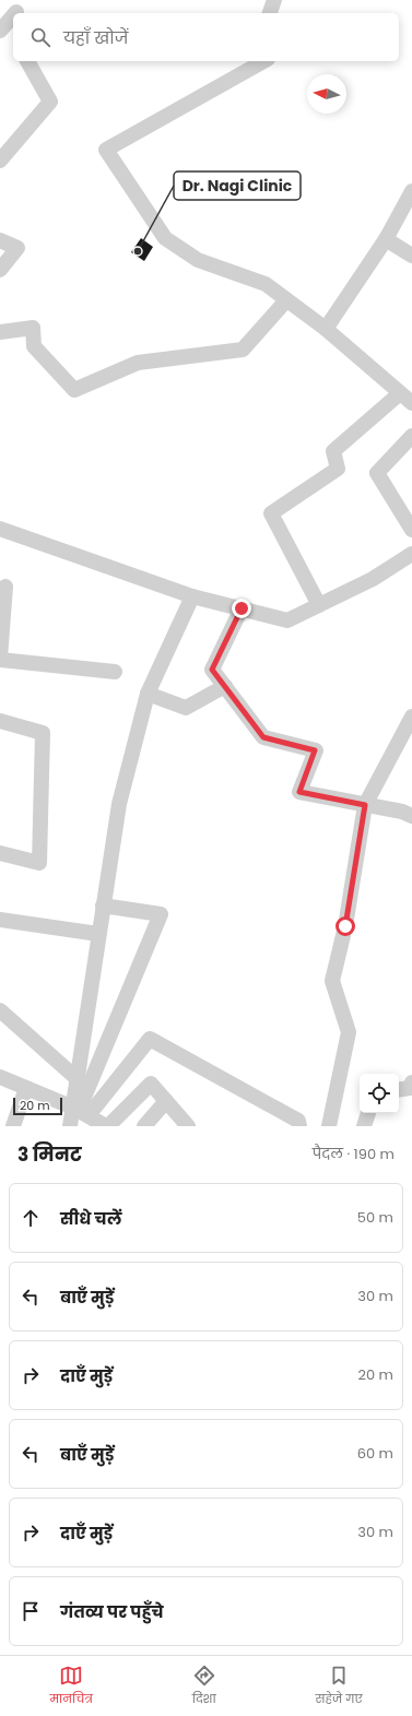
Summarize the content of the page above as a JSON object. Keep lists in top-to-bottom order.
{
  "places": ["Dr. Nagi Clinic"],
  "scale_bar": "20 m",
  "north": "left",
  "page": {
    "search": "यहाँ खोजें",
    "scale": "20 m",
    "heading": ["3 मिनट", "पैदल · 190 m"],
    "list": [
      ["सीधे चलें", "50 m"],
      ["बाएँ मुड़ें", "30 m"],
      ["दाएँ मुड़ें", "20 m"],
      ["बाएँ मुड़ें", "60 m"],
      ["दाएँ मुड़ें", "30 m"],
      "गंतव्य पर पहुँचे"
    ],
    "nav": ["मानचित्र", "दिशा", "सहेजे गए"]
  }
}
